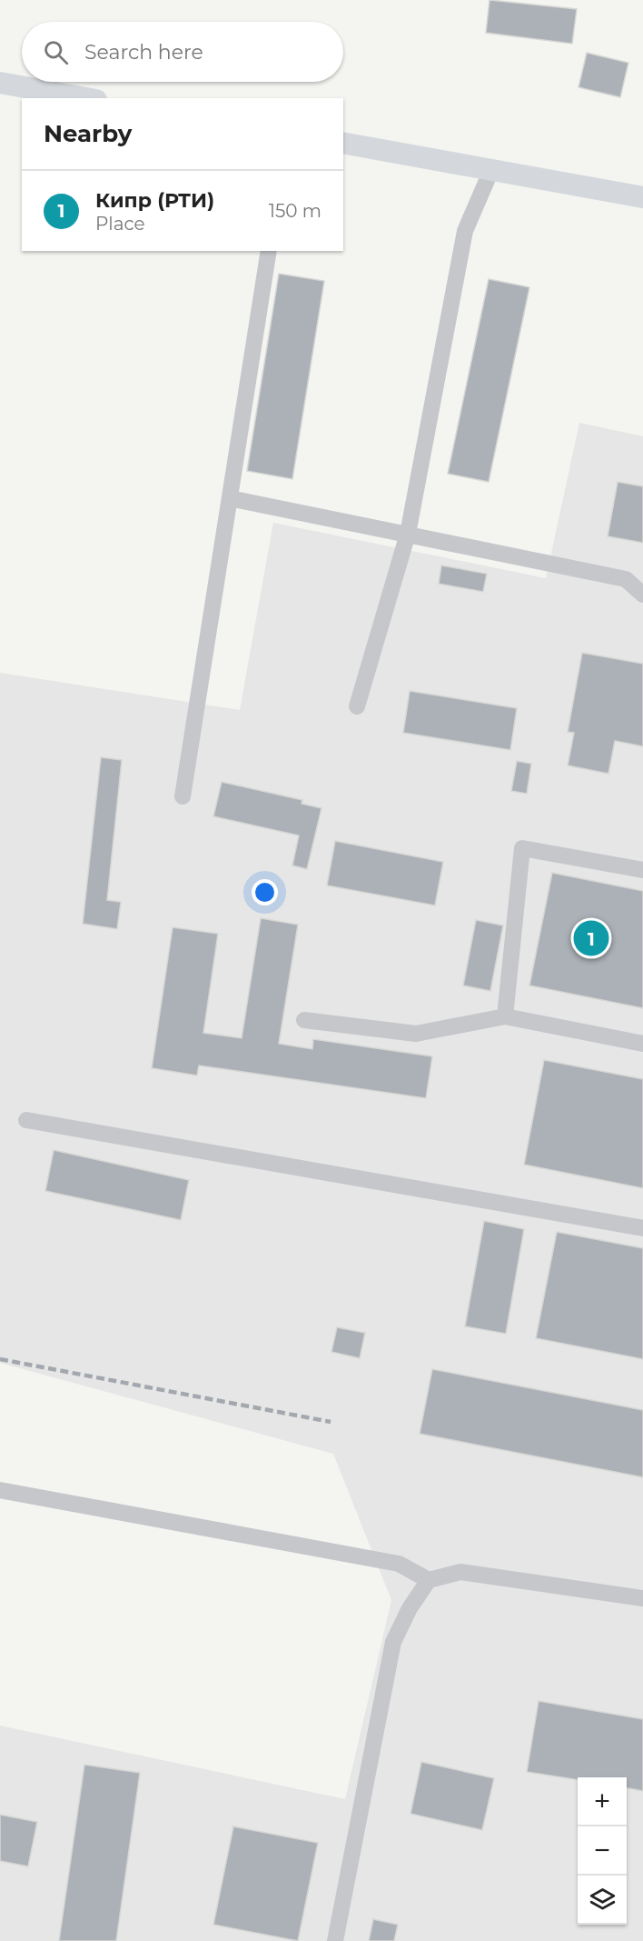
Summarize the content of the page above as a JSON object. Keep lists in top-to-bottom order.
{
  "page": {
    "search": "Search here",
    "heading": "Nearby",
    "list": [
      {
        "mark": "1",
        "name": "Кипр (РТИ)",
        "note": "Place",
        "value": "150 m"
      }
    ],
    "pins": "1",
    "map_buttons": ["+", "−"]
  }
}
